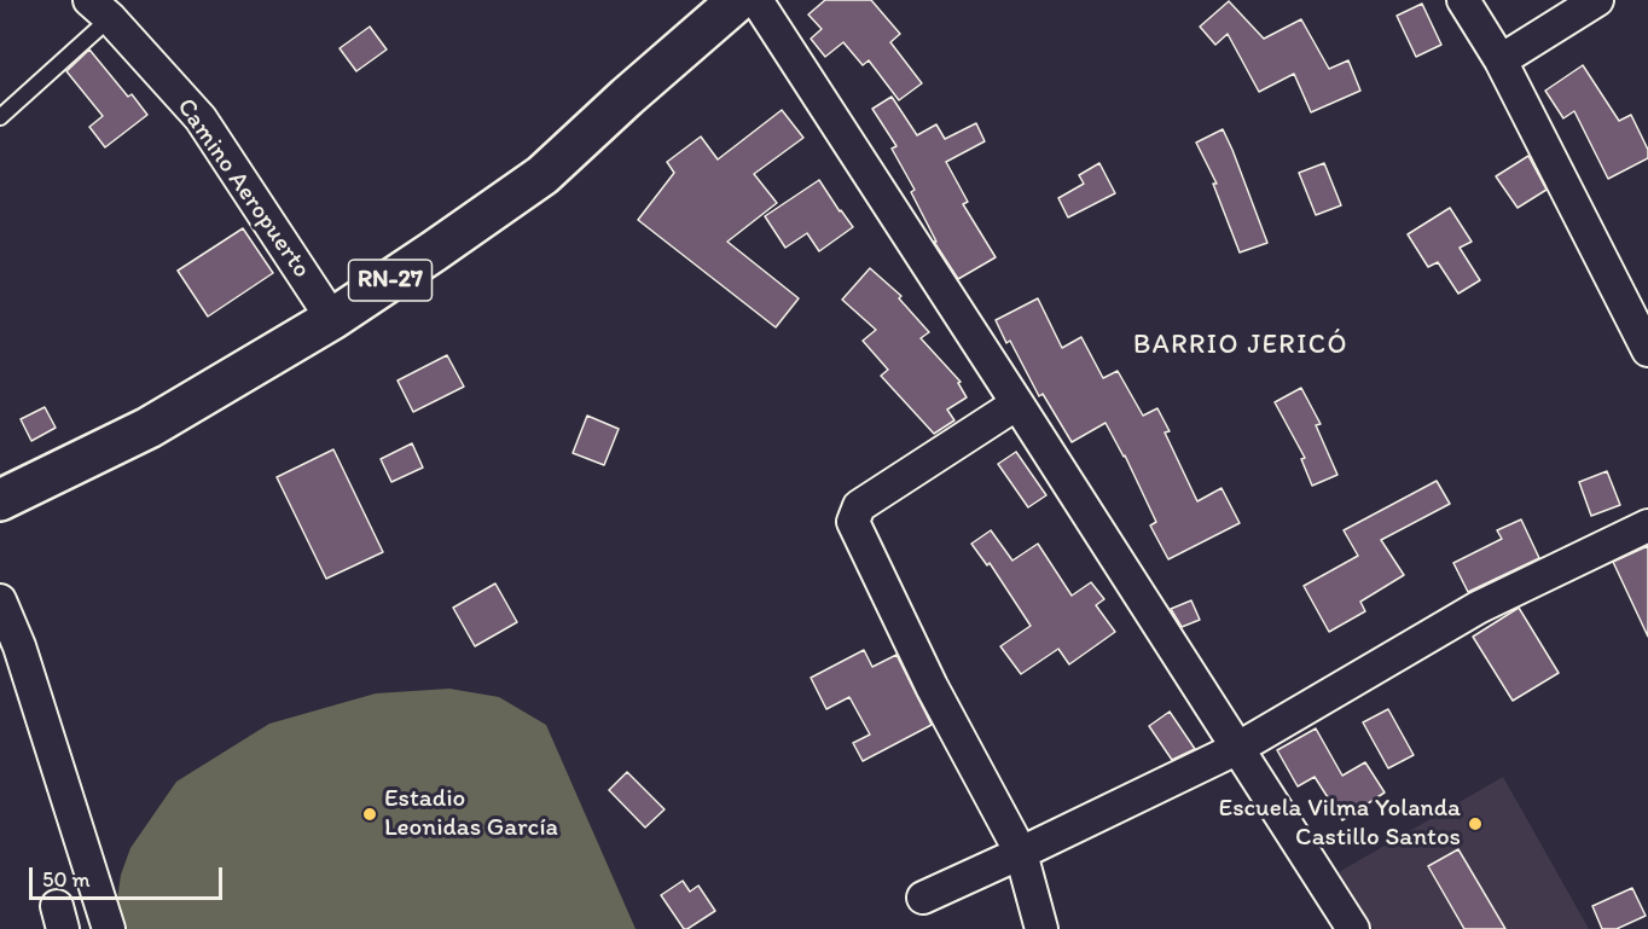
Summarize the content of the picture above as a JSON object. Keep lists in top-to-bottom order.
{
  "streets": {
    "main road": ["RN-27"],
    "street": ["Camino Aeropuerto"]
  },
  "crossings": [
    ["Camino Aeropuerto", "RN-27"]
  ],
  "districts": ["BARRIO JERICÓ"],
  "places": ["Estadio Leonidas García", "Escuela Vilma Yolanda Castillo Santos"],
  "scale_bar": "50 m"
}
